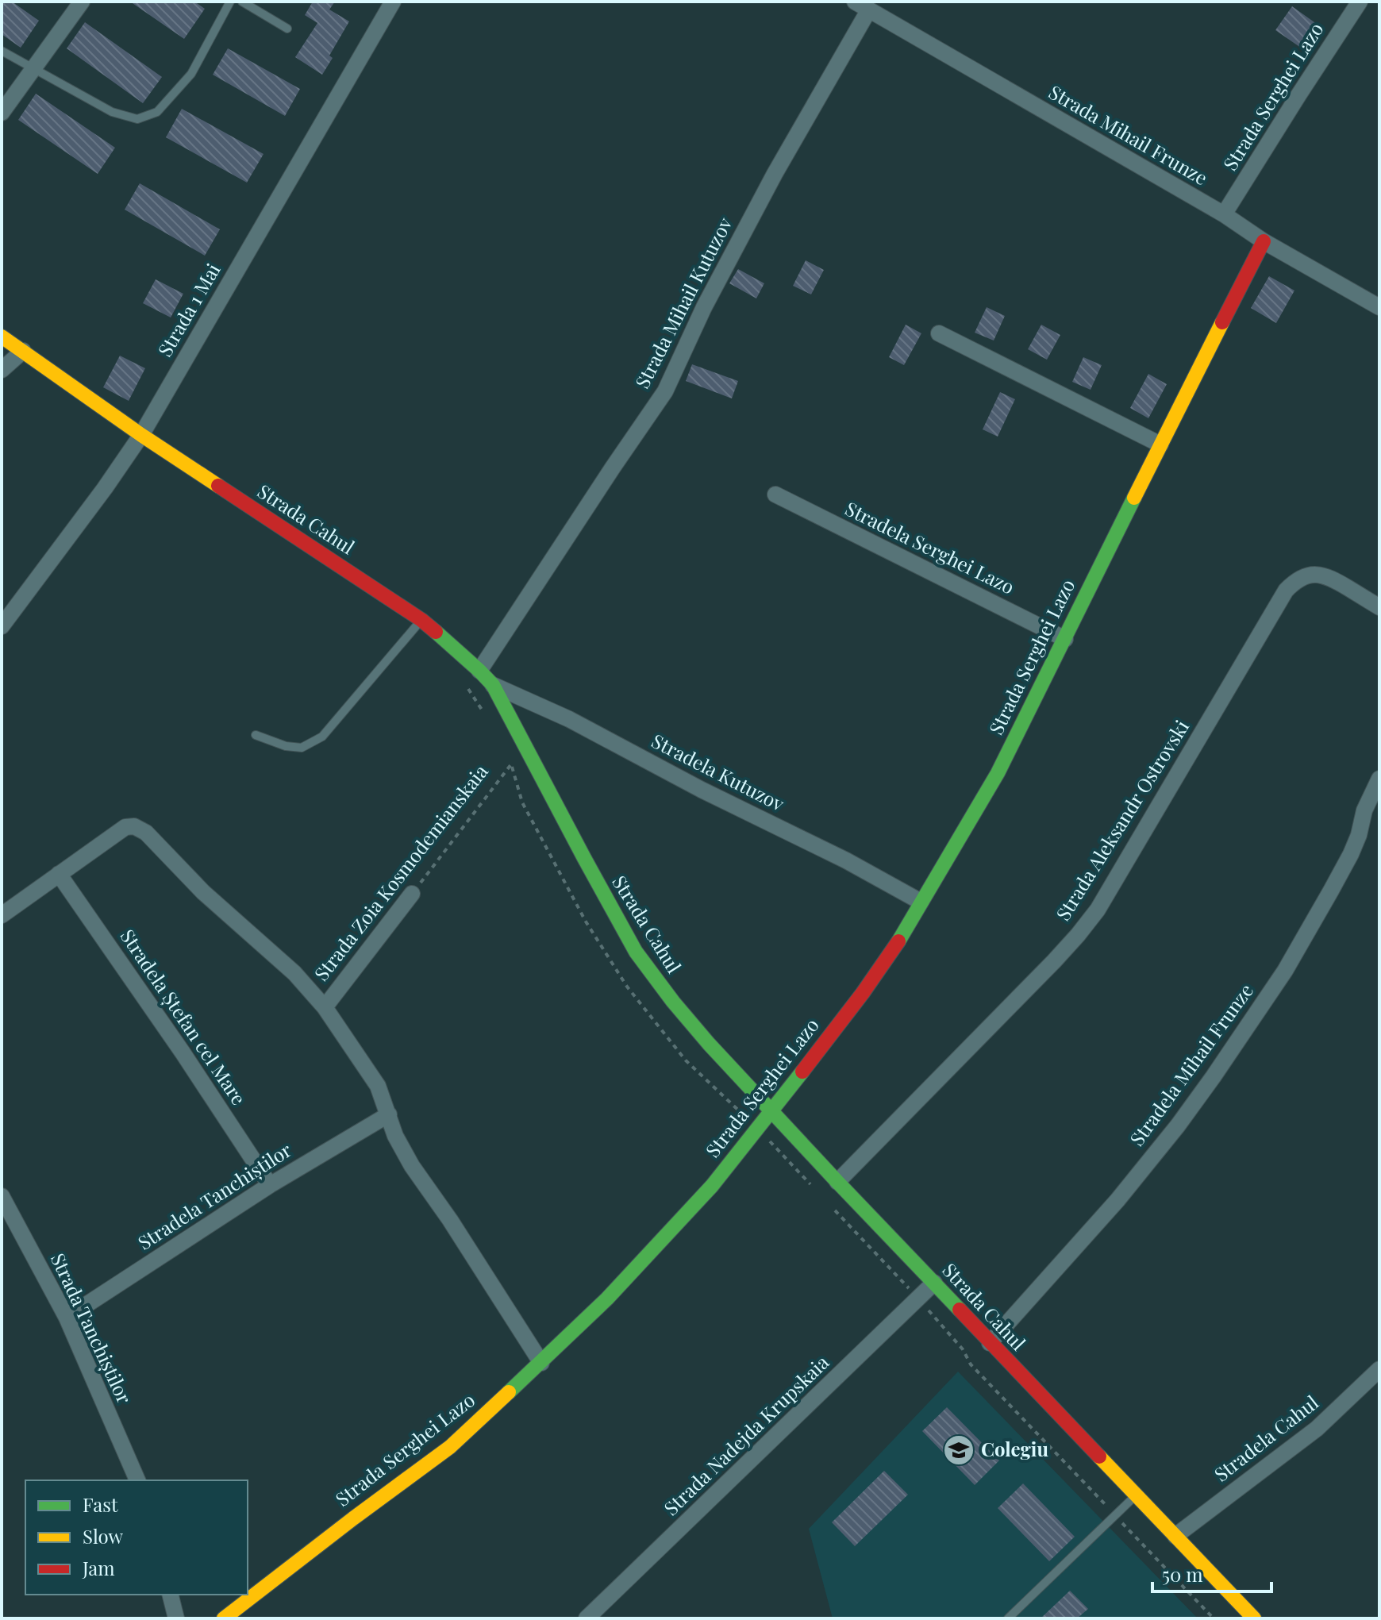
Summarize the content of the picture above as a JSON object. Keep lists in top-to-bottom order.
{
  "streets": {
    "main road": ["Strada Serghei Lazo", "Strada Cahul"],
    "street": [
      "Strada Mihail Frunze",
      "Strada Mihail Kutuzov",
      "Strada 1 Mai",
      "Stradela Serghei Lazo",
      "Stradela Kutuzov",
      "Strada Aleksandr Ostrovski",
      "Strada Zoia Kosmodemianskaia",
      "Stradela Ștefan cel Mare",
      "Stradela Mihail Frunze",
      "Stradela Tanchiștilor",
      "Strada Tanchiștilor",
      "Strada Nadejda Krupskaia",
      "Stradela Cahul"
    ]
  },
  "crossings": [
    ["Strada Serghei Lazo", "Strada Mihail Frunze"],
    ["Strada Serghei Lazo", "Strada Cahul"],
    ["Strada Serghei Lazo", "Stradela Serghei Lazo"],
    ["Strada Serghei Lazo", "Stradela Kutuzov"],
    ["Strada Serghei Lazo", "Strada Zoia Kosmodemianskaia"],
    ["Strada Mihail Frunze", "Strada Mihail Kutuzov"],
    ["Strada Mihail Kutuzov", "Strada Cahul"],
    ["Strada 1 Mai", "Strada Cahul"],
    ["Strada Cahul", "Stradela Kutuzov"],
    ["Strada Cahul", "Strada Aleksandr Ostrovski"],
    ["Strada Cahul", "Stradela Mihail Frunze"],
    ["Strada Cahul", "Strada Nadejda Krupskaia"],
    ["Strada Cahul", "Stradela Cahul"],
    ["Strada Zoia Kosmodemianskaia", "Stradela Ștefan cel Mare"],
    ["Strada Zoia Kosmodemianskaia", "Stradela Tanchiștilor"],
    ["Stradela Ștefan cel Mare", "Stradela Tanchiștilor"],
    ["Stradela Tanchiștilor", "Strada Tanchiștilor"]
  ],
  "places": {
    "school or university": ["Colegiu"]
  },
  "legend": ["Fast", "Slow", "Jam"],
  "scale_bar": "50 m"
}
